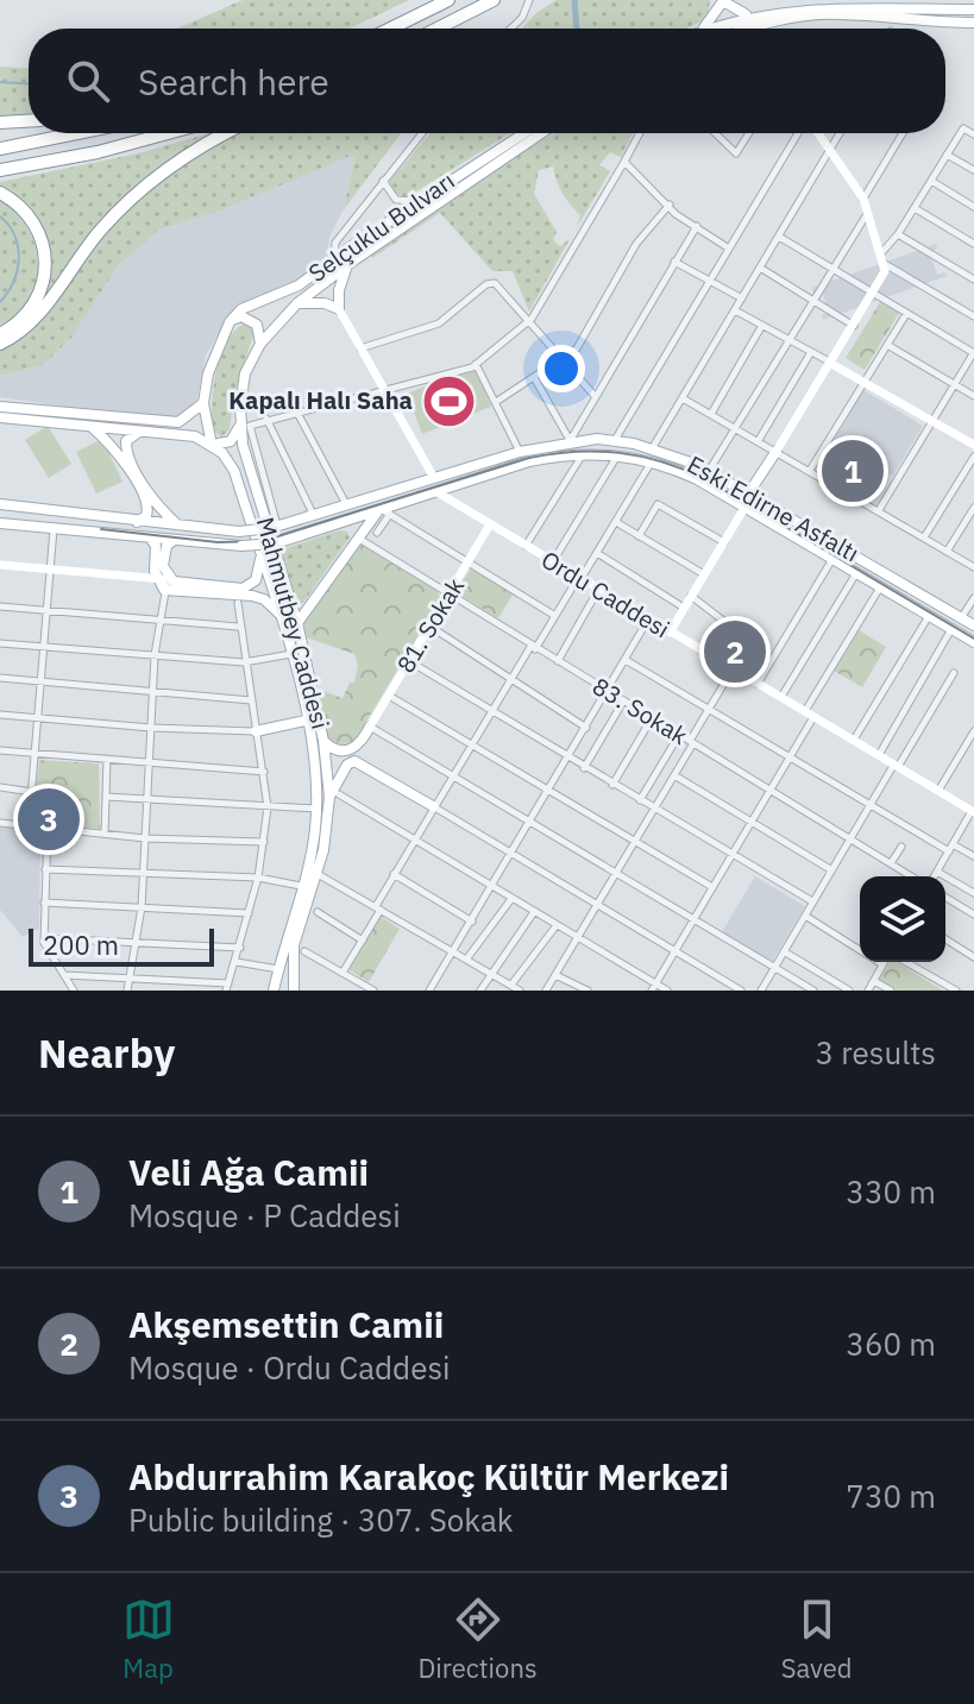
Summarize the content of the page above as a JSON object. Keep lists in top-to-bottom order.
{
  "streets": {
    "main road": [
      "Selçuklu Bulvarı",
      "Eski Edirne Asfaltı",
      "Ordu Caddesi",
      "Mahmutbey Caddesi",
      "81. Sokak"
    ],
    "street": ["83. Sokak"]
  },
  "crossings": [
    ["Selçuklu Bulvarı", "Mahmutbey Caddesi"],
    ["Eski Edirne Asfaltı", "Ordu Caddesi"],
    ["Ordu Caddesi", "81. Sokak"],
    ["81. Sokak", "83. Sokak"]
  ],
  "places": {
    "sports": ["Kapalı Halı Saha"]
  },
  "scale_bar": "200 m",
  "page": {
    "search": "Search here",
    "pins": ["1", "2", "3"],
    "scale": "200 m",
    "heading": ["Nearby", "3 results"],
    "list": [
      {
        "mark": "1",
        "name": "Veli Ağa Camii",
        "note": "Mosque · P Caddesi",
        "value": "330 m"
      },
      {
        "mark": "2",
        "name": "Akşemsettin Camii",
        "note": "Mosque · Ordu Caddesi",
        "value": "360 m"
      },
      {
        "mark": "3",
        "name": "Abdurrahim Karakoç Kültür Merkezi",
        "note": "Public building · 307. Sokak",
        "value": "730 m"
      }
    ],
    "nav": ["Map", "Directions", "Saved"]
  }
}
